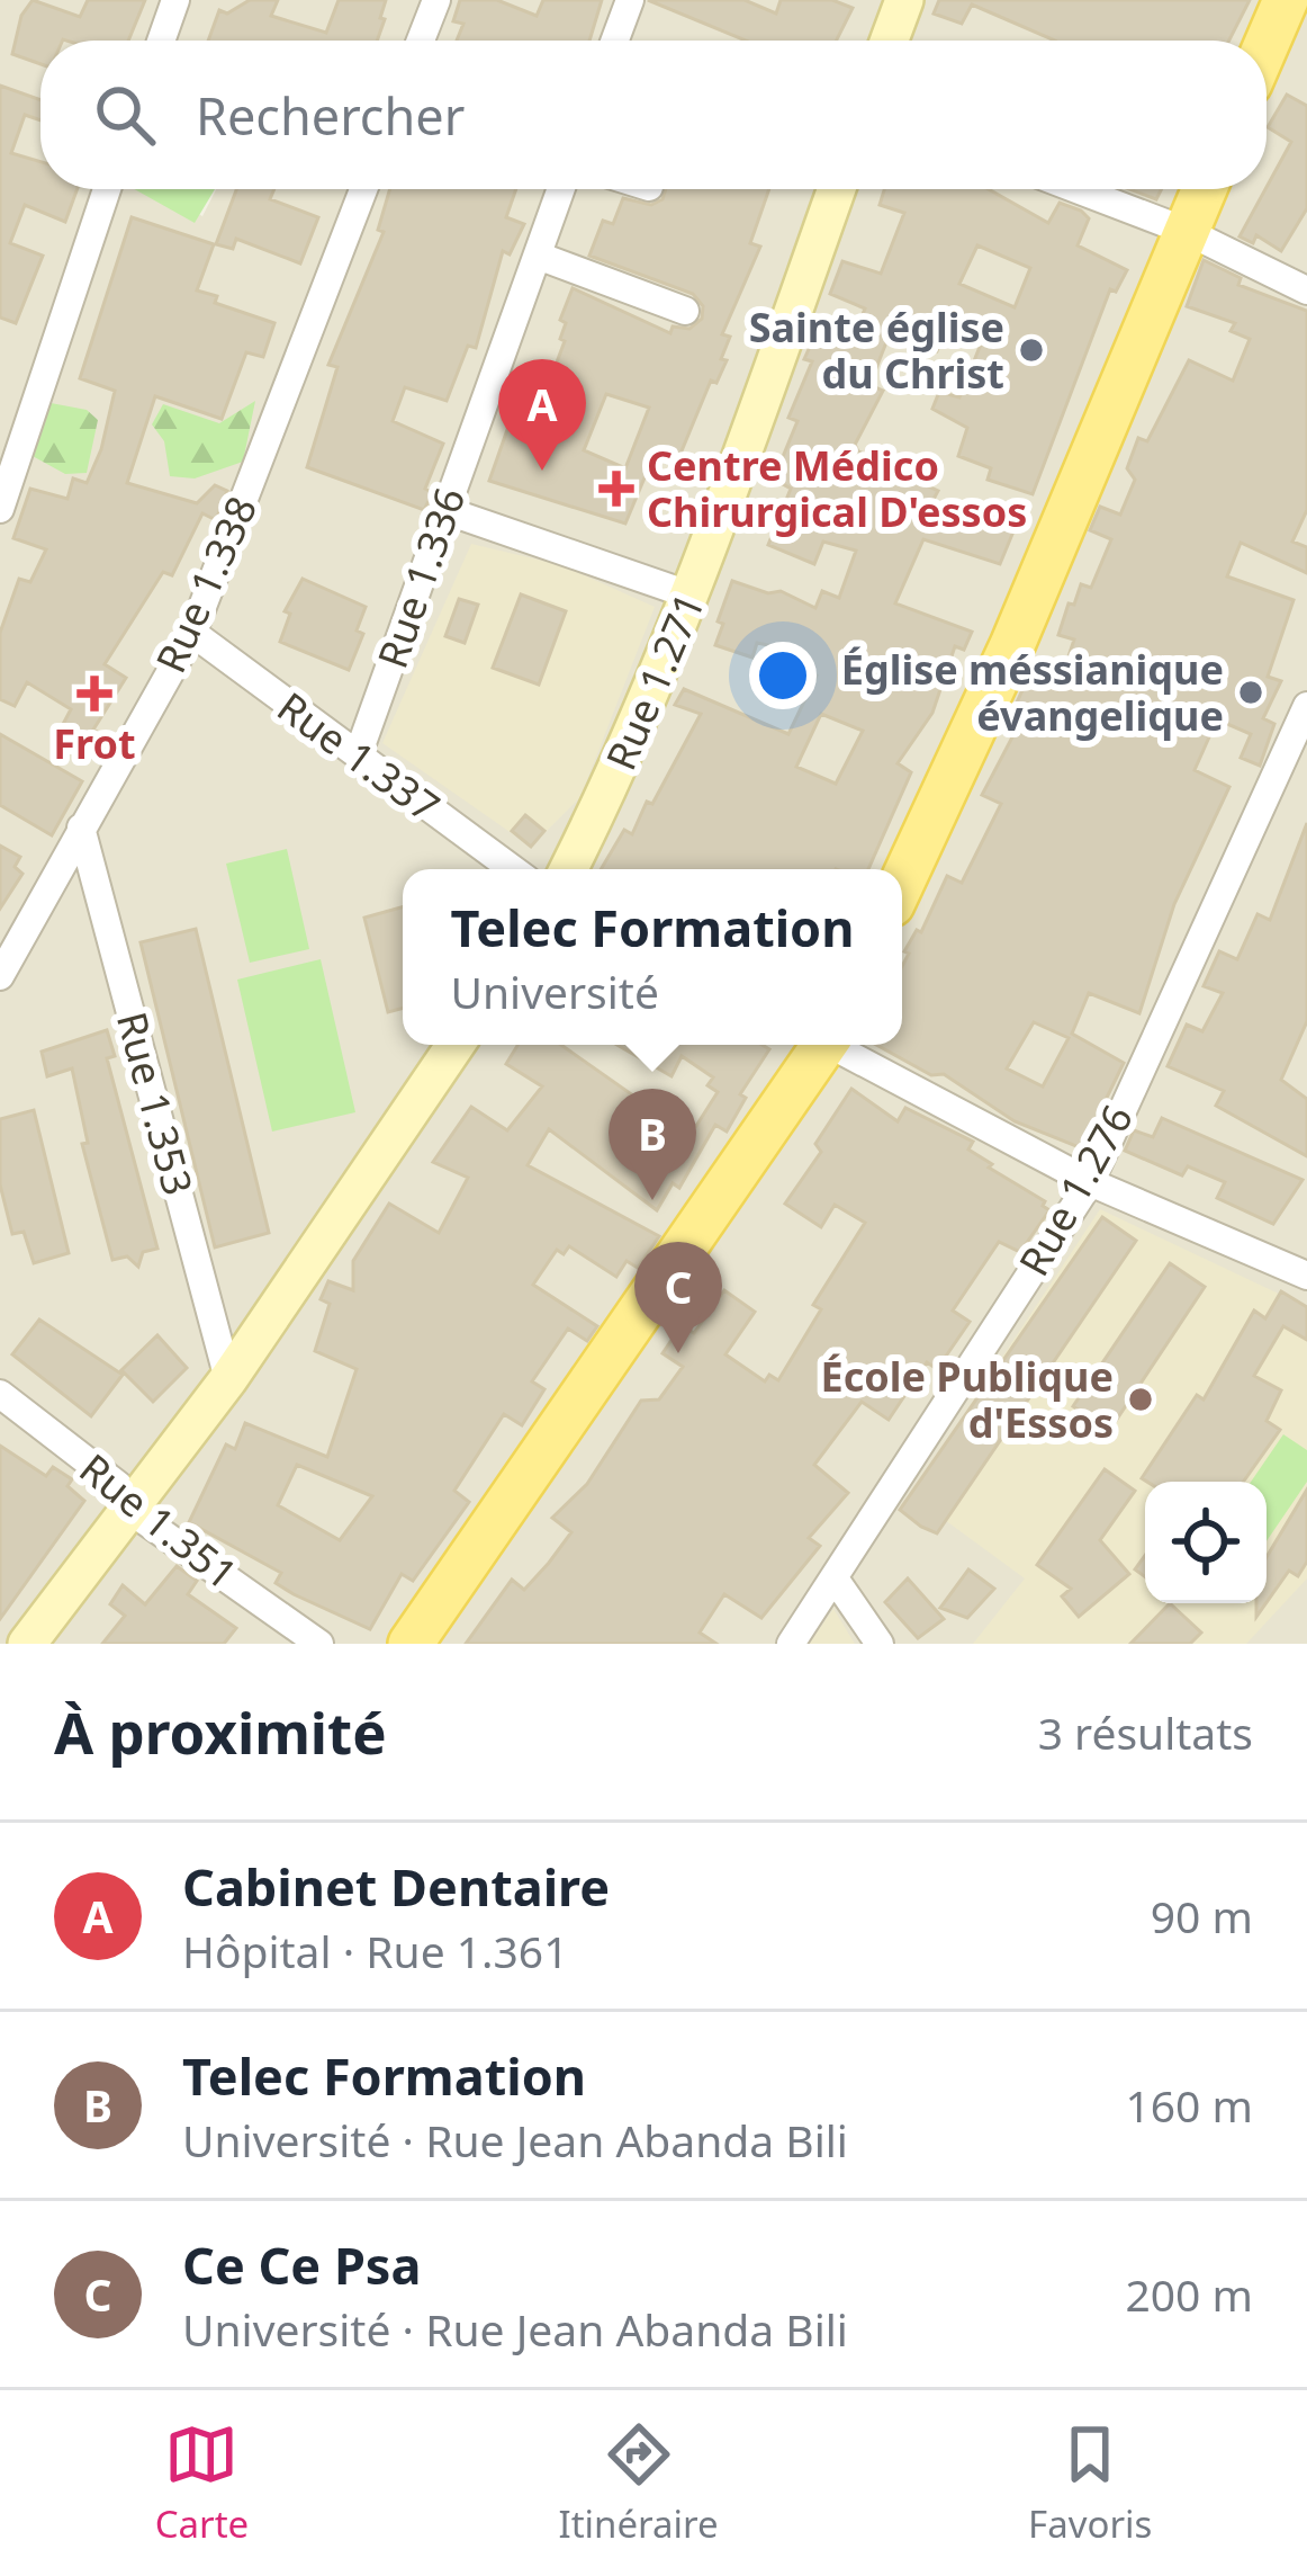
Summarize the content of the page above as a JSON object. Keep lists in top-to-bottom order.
{
  "streets": {
    "street": [
      "Rue 1.336",
      "Rue 1.338",
      "Rue 1.271",
      "Rue 1.337",
      "Rue 1.353",
      "Rue 1.276",
      "Rue 1.351"
    ]
  },
  "crossings": [
    ["Rue 1.336", "Rue 1.337"],
    ["Rue 1.338", "Rue 1.337"],
    ["Rue 1.338", "Rue 1.353"]
  ],
  "places": {
    "other": ["Sainte église du Christ", "Église méssianique évangelique", "École Publique d'Essos"],
    "health": ["Centre Médico Chirurgical D'essos", "Frot"]
  },
  "page": {
    "search": "Rechercher",
    "pins": ["A", "B", "C"],
    "popup": ["Telec Formation", "Université"],
    "heading": ["À proximité", "3 résultats"],
    "list": [
      {
        "mark": "A",
        "name": "Cabinet Dentaire",
        "note": "Hôpital · Rue 1.361",
        "value": "90 m"
      },
      {
        "mark": "B",
        "name": "Telec Formation",
        "note": "Université · Rue Jean Abanda Bili",
        "value": "160 m"
      },
      {
        "mark": "C",
        "name": "Ce Ce Psa",
        "note": "Université · Rue Jean Abanda Bili",
        "value": "200 m"
      }
    ],
    "nav": ["Carte", "Itinéraire", "Favoris"]
  }
}
